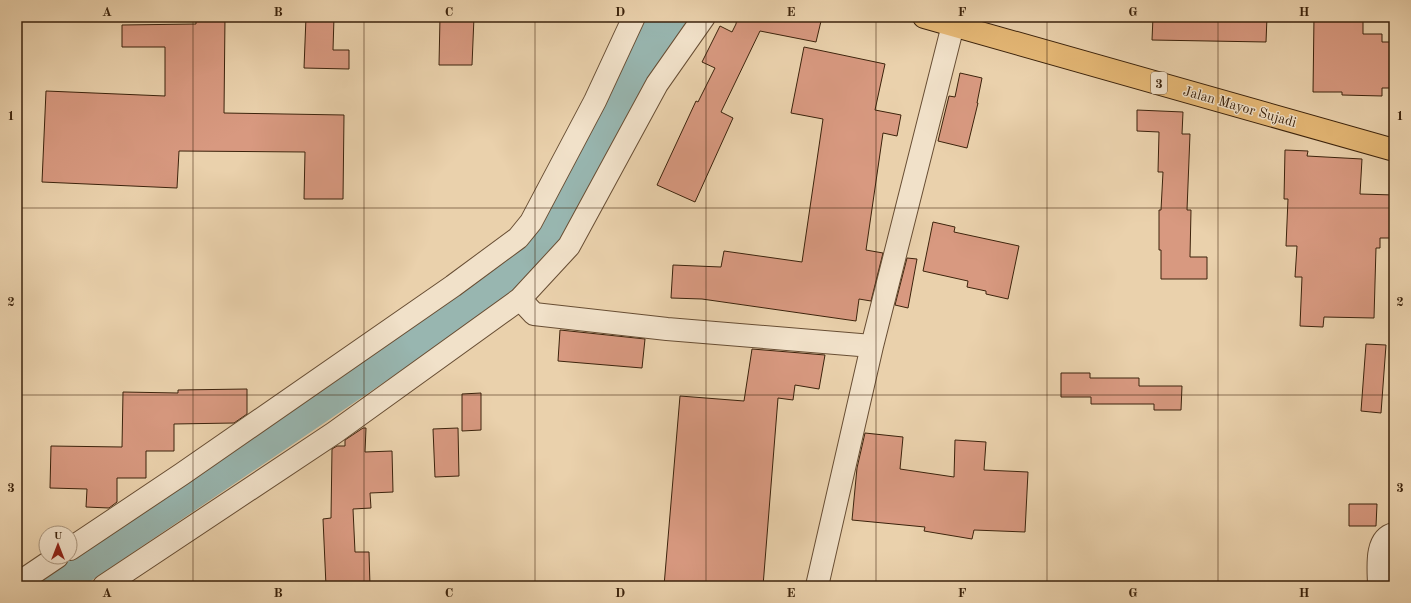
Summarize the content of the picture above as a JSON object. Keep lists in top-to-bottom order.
{
  "streets": {
    "highway": ["3", "Jalan Mayor Sujadi"]
  },
  "north": "top",
  "grid": {
    "columns": [
      "A",
      "B",
      "C",
      "D",
      "E",
      "F",
      "G",
      "H"
    ],
    "rows": ["1", "2", "3"]
  }
}
